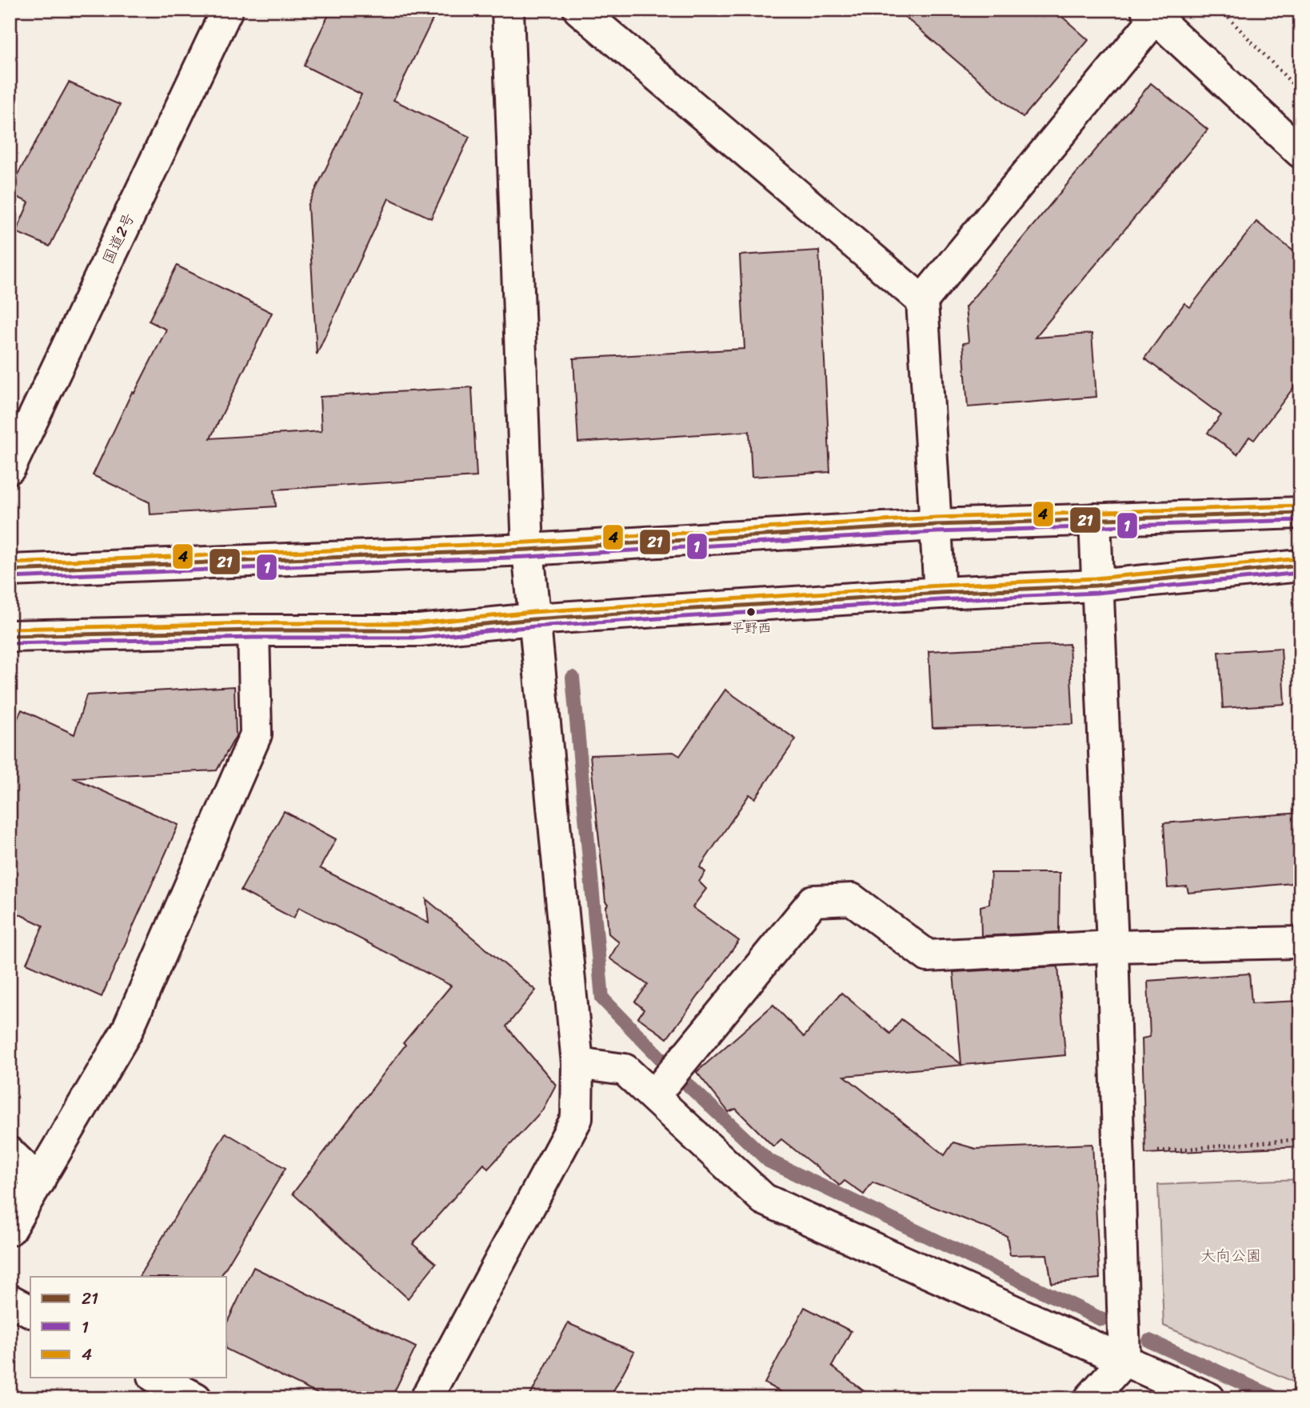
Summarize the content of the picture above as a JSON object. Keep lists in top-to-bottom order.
{
  "streets": {
    "main road": ["国道2号"]
  },
  "parks": ["大向公園"],
  "places": ["平野西"],
  "lines": ["transit line 4", "transit line 21", "transit line 1"],
  "legend": ["21", "1", "4"]
}
